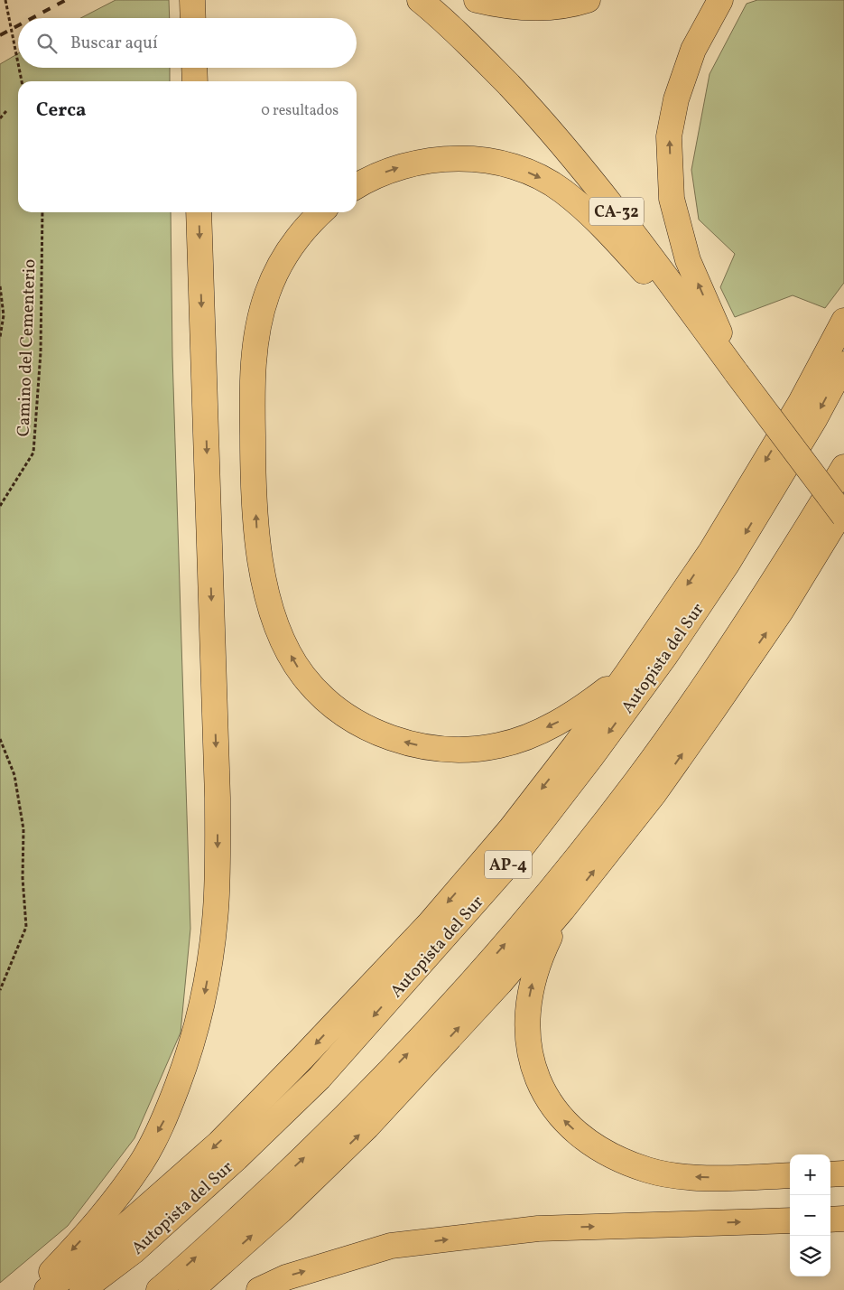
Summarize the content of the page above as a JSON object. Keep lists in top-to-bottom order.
{
  "streets": {
    "highway": ["CA-32", "Autopista del Sur", "AP-4"],
    "path": ["Camino del Cementerio"]
  },
  "page": {
    "search": "Buscar aquí",
    "heading": ["Cerca", "0 resultados"],
    "map_buttons": ["+", "−"]
  }
}
